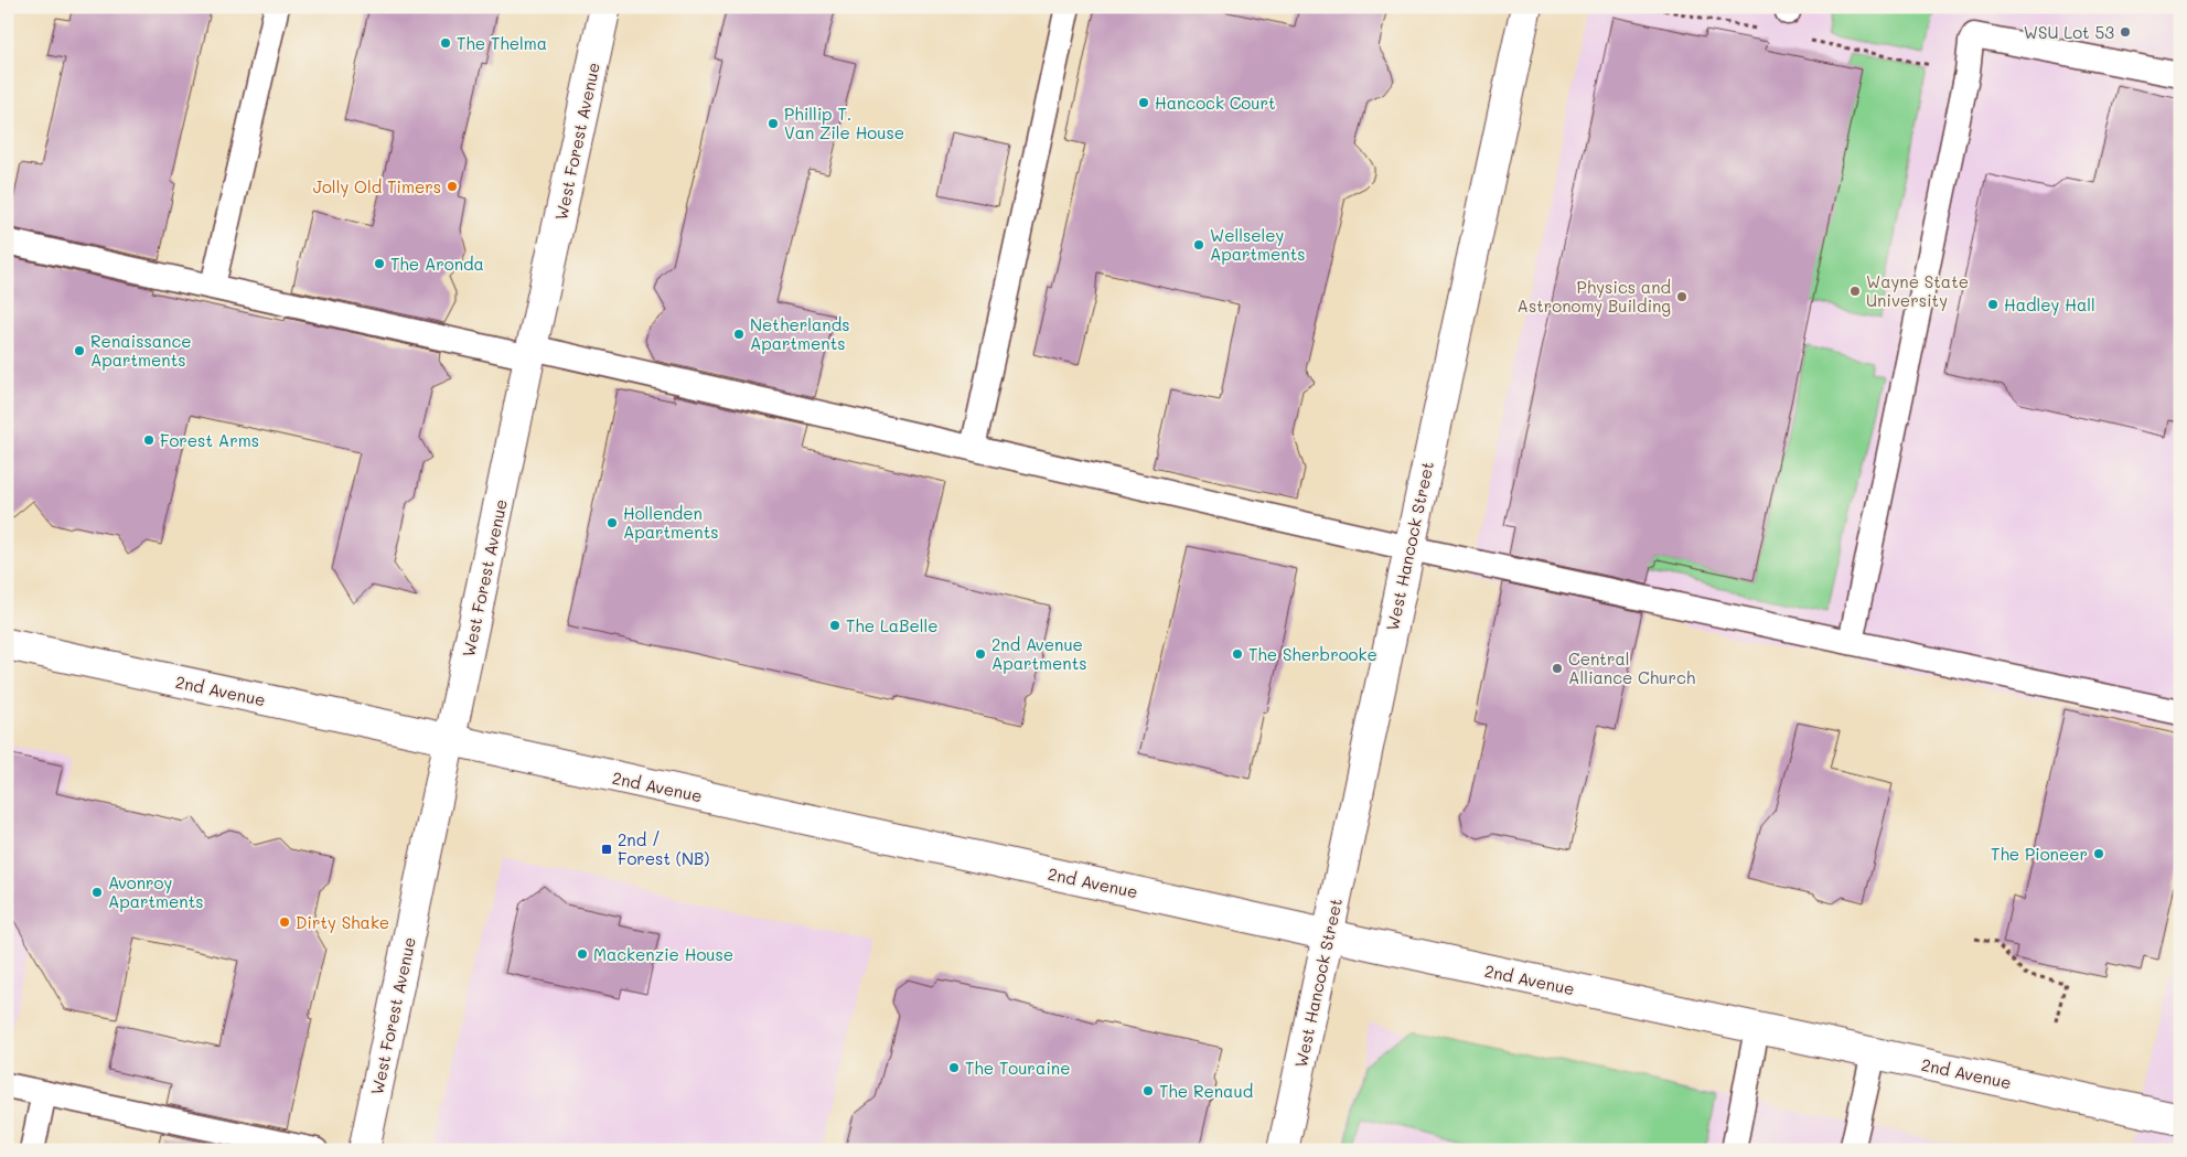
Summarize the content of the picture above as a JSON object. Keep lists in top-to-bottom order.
{
  "streets": {
    "street": ["West Forest Avenue", "West Hancock Street", "2nd Avenue"]
  },
  "crossings": [
    ["West Forest Avenue", "2nd Avenue"],
    ["West Hancock Street", "2nd Avenue"]
  ],
  "places": {
    "other": [
      "WSU Lot 53",
      "The Thelma",
      "Hancock Court",
      "Phillip T. Van Zile House",
      "Jolly Old Timers",
      "Wellseley Apartments",
      "The Aronda",
      "Wayne State University",
      "Physics and Astronomy Building",
      "Hadley Hall",
      "Netherlands Apartments",
      "Renaissance Apartments",
      "Forest Arms",
      "Hollenden Apartments",
      "The LaBelle",
      "2nd Avenue Apartments",
      "The Sherbrooke",
      "Central Alliance Church",
      "The Pioneer",
      "Avonroy Apartments",
      "Dirty Shake",
      "Mackenzie House",
      "The Touraine",
      "The Renaud"
    ],
    "transit": ["2nd / Forest (NB)"]
  }
}
